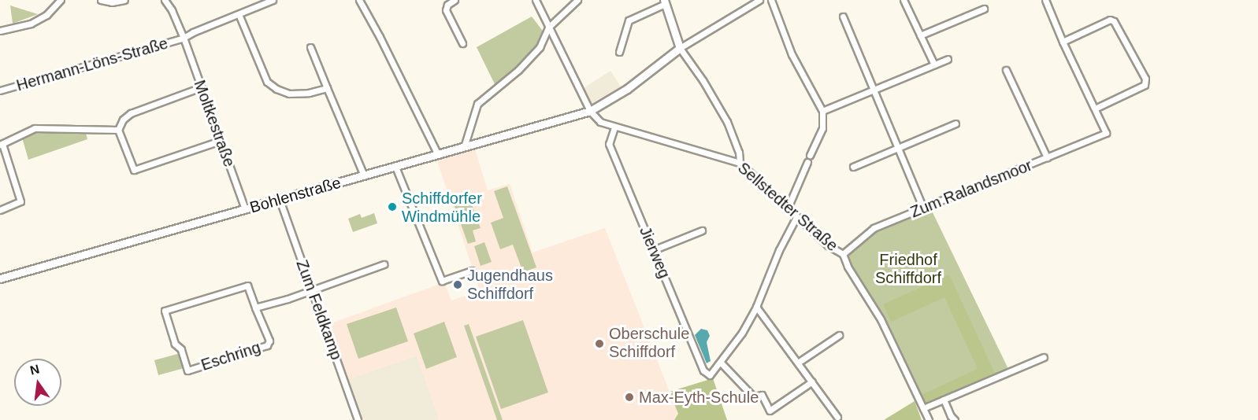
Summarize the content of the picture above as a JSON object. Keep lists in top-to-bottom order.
{
  "streets": {
    "street": [
      "Hermann-Löns-Straße",
      "Moltkestraße",
      "Zum Ralandsmoor",
      "Bohlenstraße",
      "Sellstedter Straße",
      "Jierweg",
      "Zum Feldkamp",
      "Eschring"
    ]
  },
  "crossings": [
    ["Hermann-Löns-Straße", "Moltkestraße"],
    ["Moltkestraße", "Bohlenstraße"],
    ["Zum Ralandsmoor", "Sellstedter Straße"],
    ["Bohlenstraße", "Sellstedter Straße"],
    ["Bohlenstraße", "Zum Feldkamp"],
    ["Sellstedter Straße", "Jierweg"]
  ],
  "parks": ["Friedhof Schiffdorf"],
  "places": [
    "Schiffdorfer Windmühle",
    "Jugendhaus Schiffdorf",
    "Oberschule Schiffdorf",
    "Max-Eyth-Schule"
  ],
  "north": "top"
}
